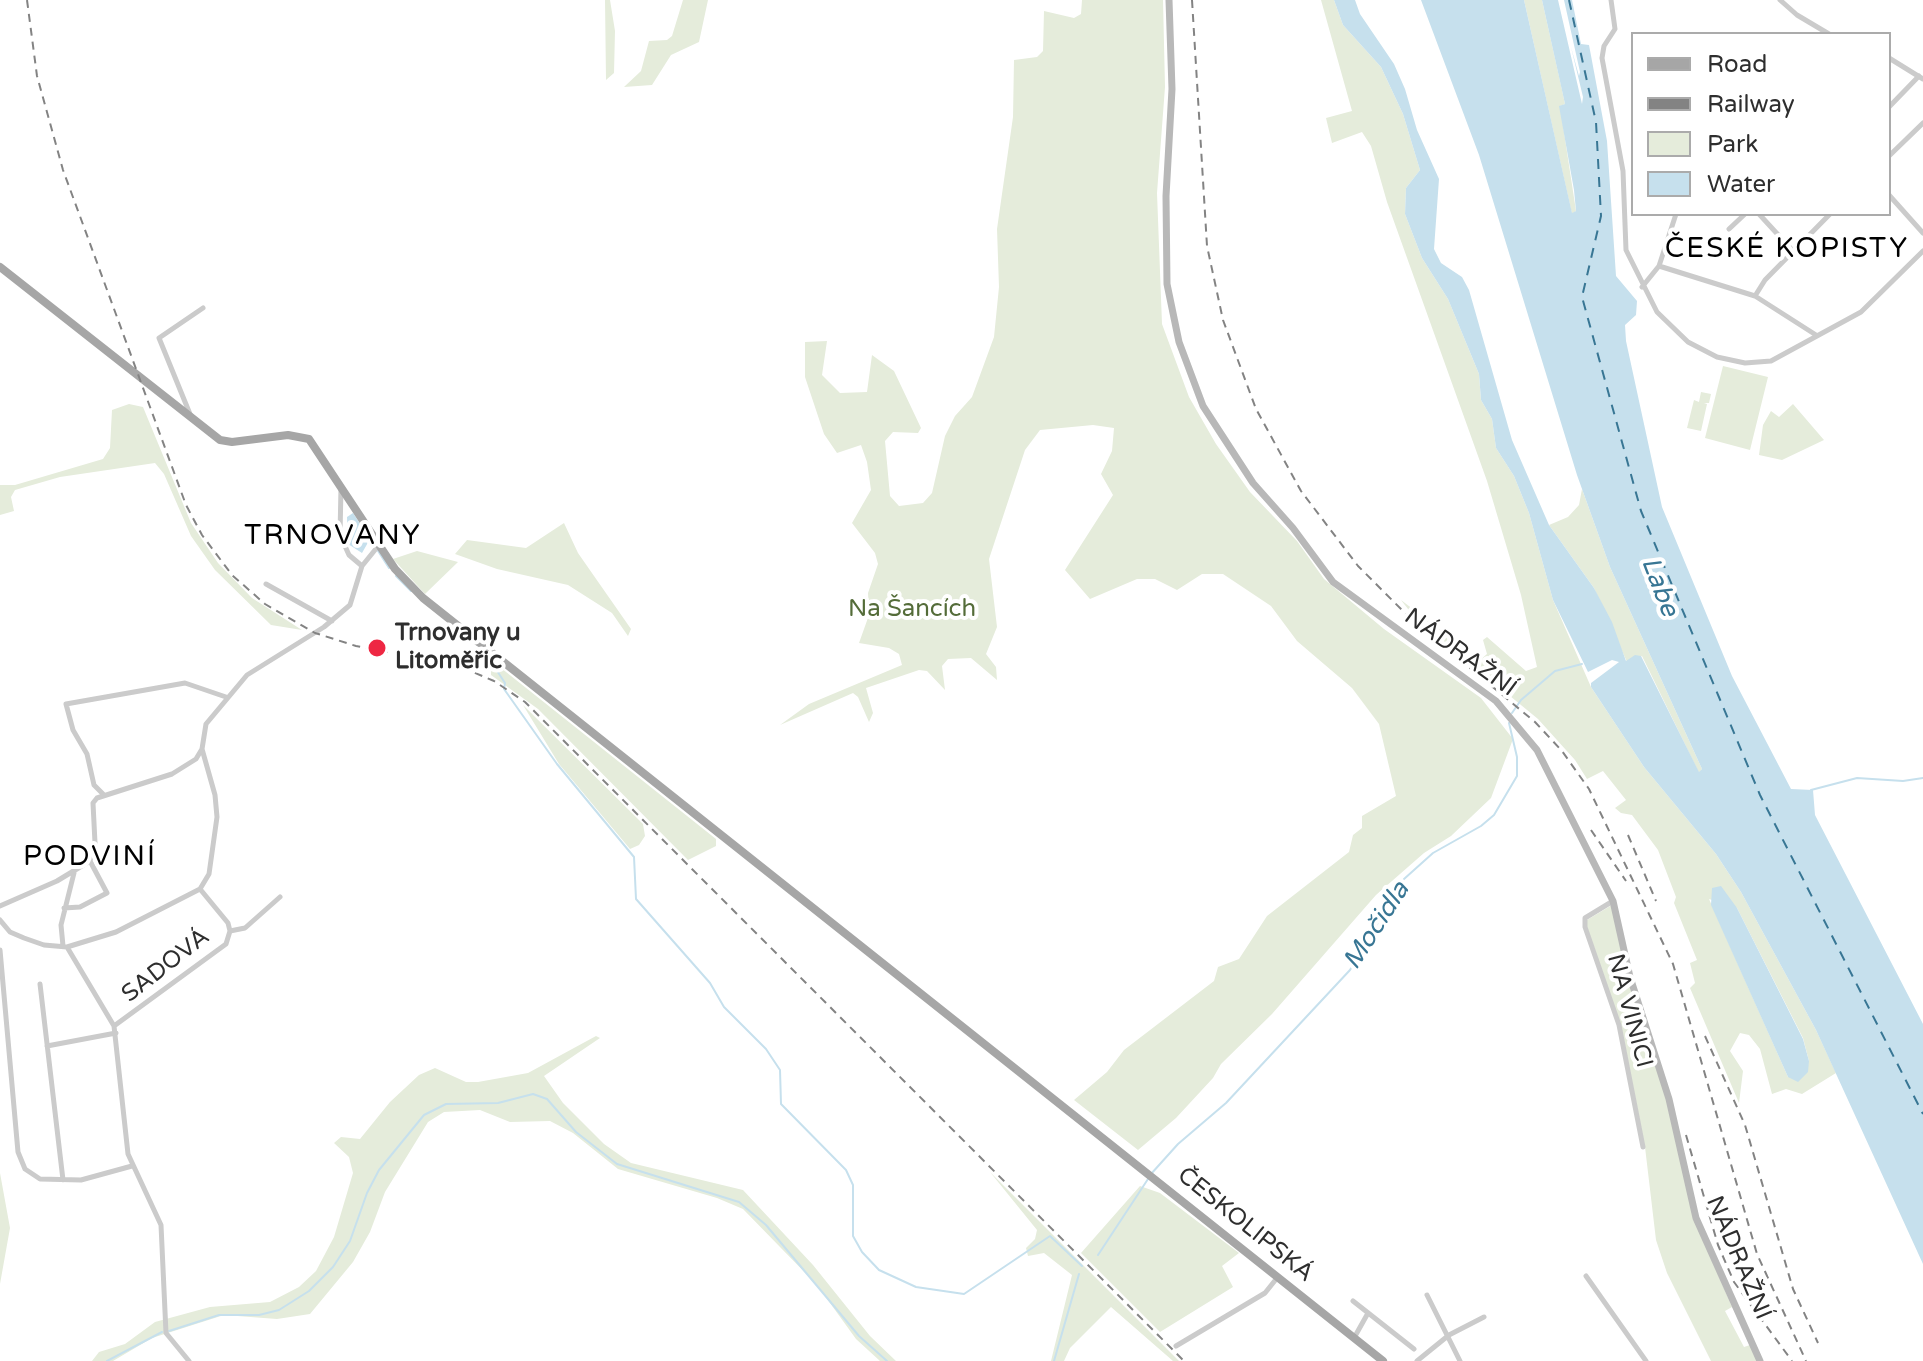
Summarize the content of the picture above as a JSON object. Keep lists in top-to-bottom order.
{
  "streets": {
    "main road": ["NÁDRAŽNÍ", "ČESKOLIPSKÁ"],
    "street": ["SADOVÁ", "NA VINICI"]
  },
  "crossings": [
    ["NÁDRAŽNÍ", "NA VINICI"]
  ],
  "districts": ["ČESKÉ KOPISTY", "TRNOVANY", "PODVINÍ"],
  "water": ["Labe", "Močidla"],
  "parks": ["Na Šancích"],
  "places": ["Trnovany u Litoměřic"],
  "legend": [
    "Road",
    "Railway",
    "Park",
    "Water"
  ]
}
